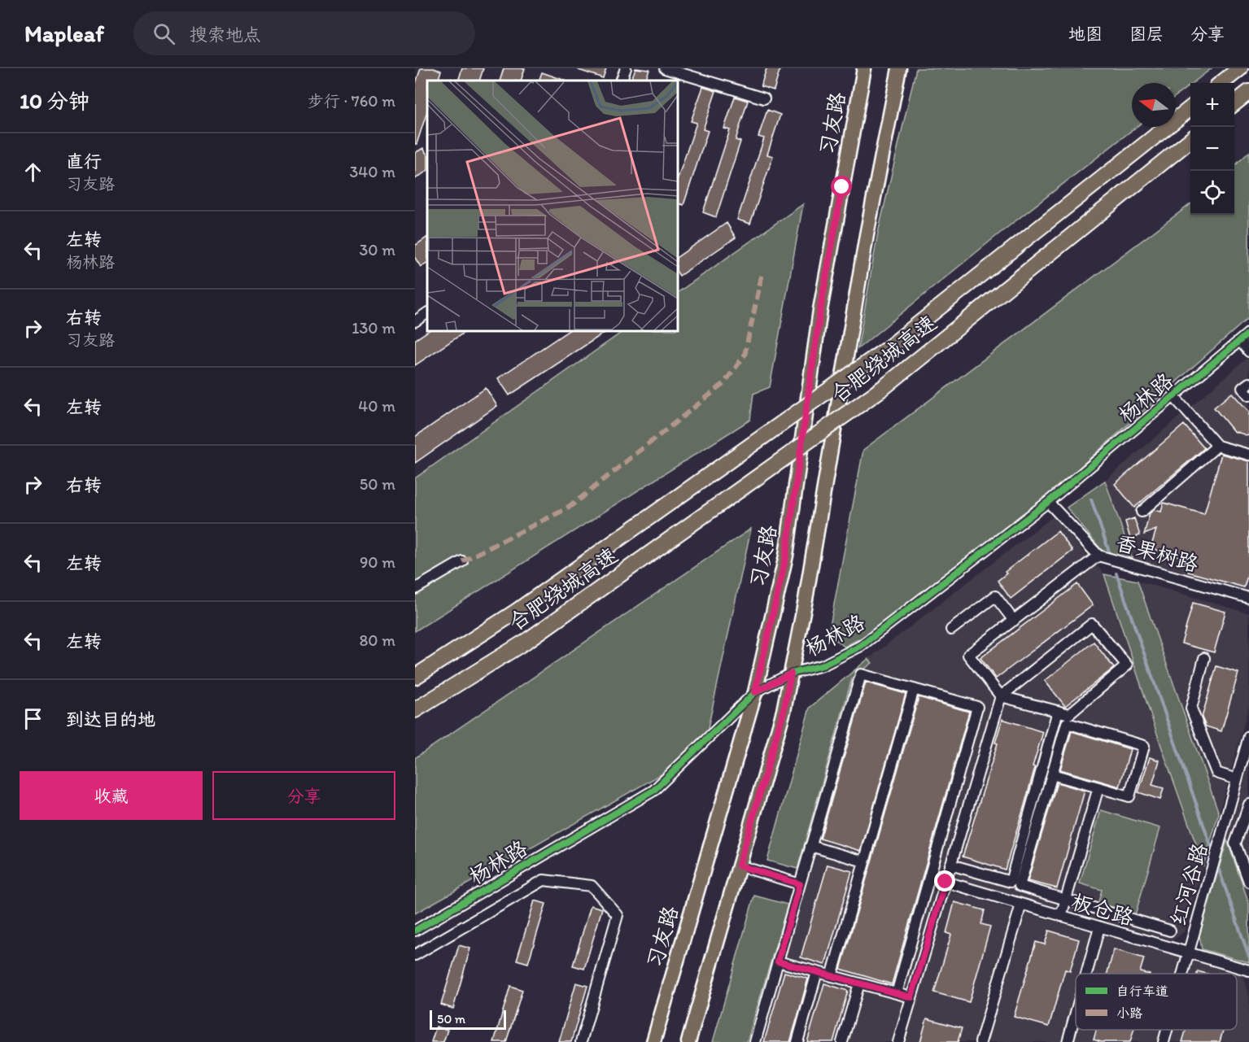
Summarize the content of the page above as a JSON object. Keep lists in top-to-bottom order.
{
  "streets": {
    "highway": ["合肥绕城高速"],
    "main road": ["习友路"],
    "street": [
      "杨林路",
      "香果树路",
      "红河谷路",
      "板仓路"
    ]
  },
  "crossings": [
    ["习友路", "杨林路"],
    ["杨林路", "香果树路"],
    ["红河谷路", "板仓路"]
  ],
  "legend": ["自行车道", "小路"],
  "scale_bar": "50 m",
  "north": "left",
  "page": {
    "header": "Mapleaf",
    "search": "搜索地点",
    "nav": ["地图", "图层", "分享"],
    "heading": ["10 分钟", "步行 · 760 m"],
    "map_buttons": ["+", "−"],
    "list": [
      ["直行", "习友路", "340 m"],
      ["左转", "杨林路", "30 m"],
      ["右转", "习友路", "130 m"],
      ["左转", "40 m"],
      ["右转", "50 m"],
      ["左转", "90 m"],
      ["左转", "80 m"],
      "到达目的地"
    ],
    "buttons": ["收藏", "分享"],
    "scale": "50 m"
  }
}
